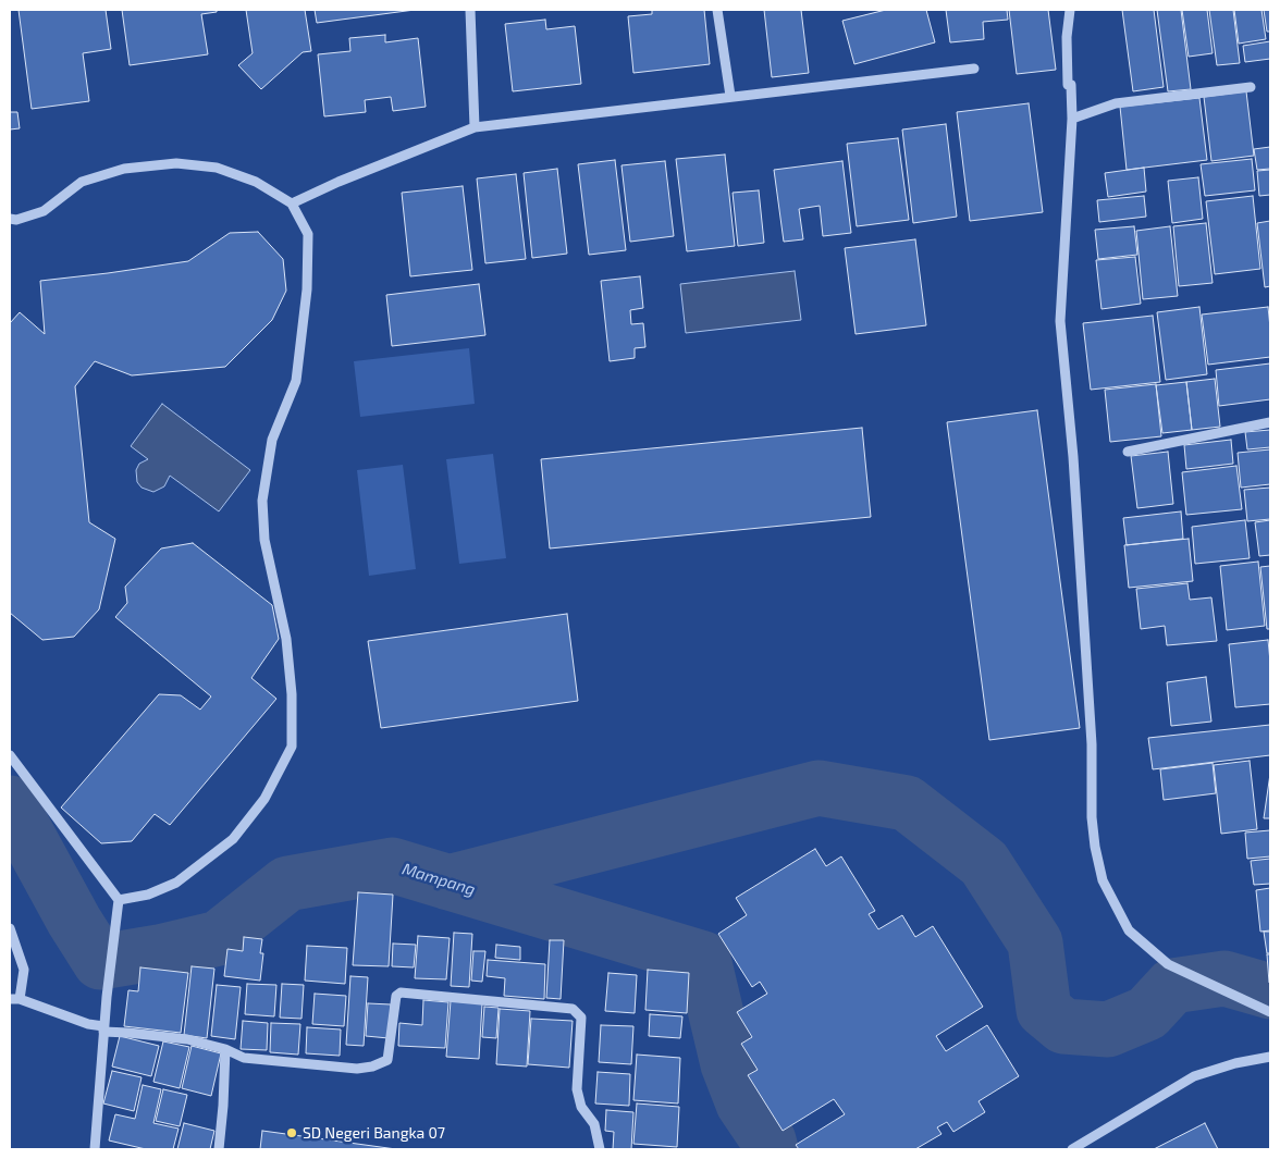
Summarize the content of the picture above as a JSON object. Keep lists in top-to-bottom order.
{
  "water": ["Mampang"],
  "places": ["SD Negeri Bangka 07"]
}
